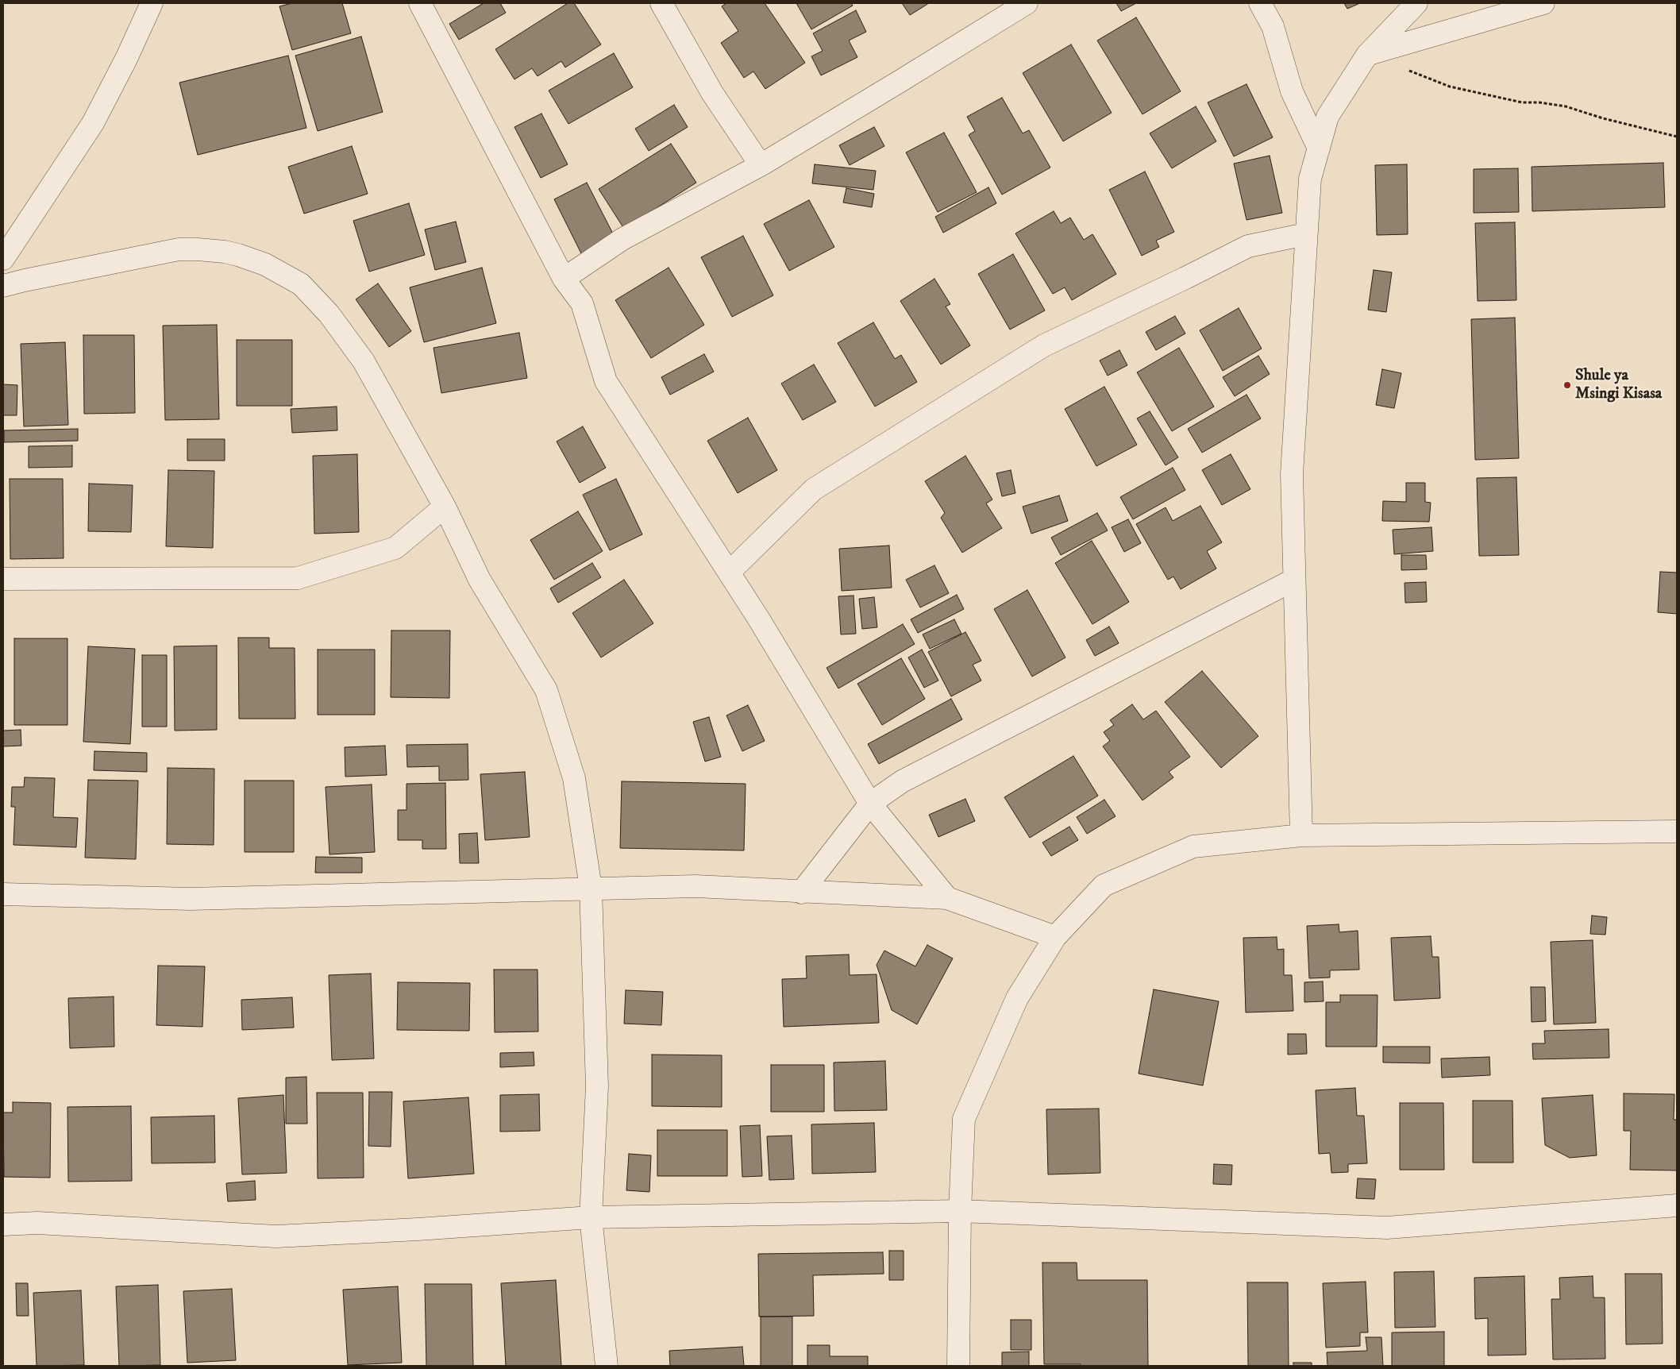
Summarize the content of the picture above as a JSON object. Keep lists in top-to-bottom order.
{
  "places": ["Shule ya Msingi Kisasa"]
}
